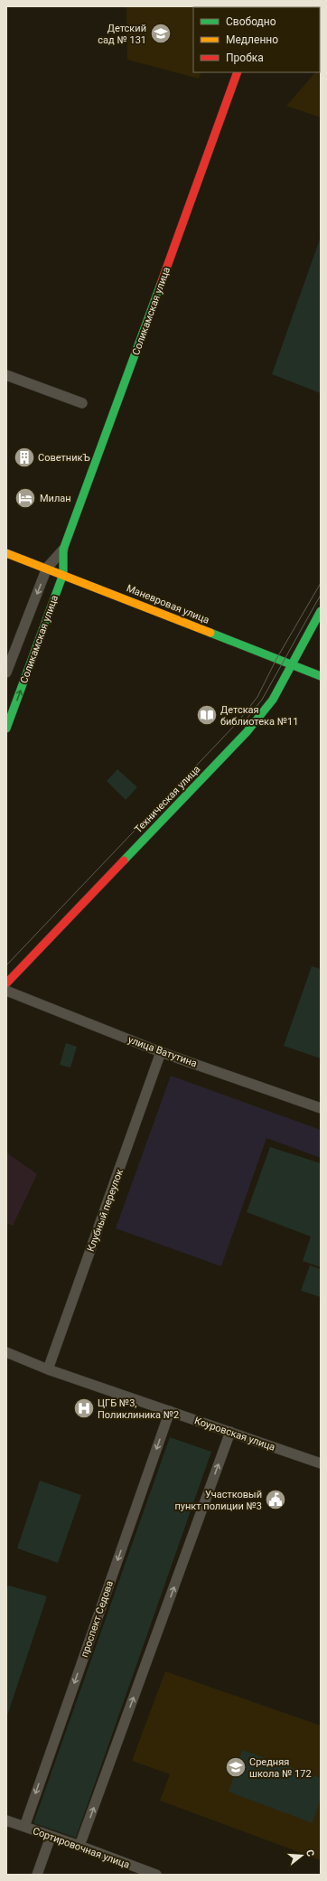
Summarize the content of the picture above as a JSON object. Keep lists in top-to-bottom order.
{
  "streets": {
    "street": [
      "Соликамская улица",
      "Маневровая улица",
      "Техническая улица",
      "улица Ватутина",
      "Клубный переулок",
      "Коуровская улица",
      "проспект Седова",
      "Сортировочная улица"
    ]
  },
  "crossings": [
    ["Соликамская улица", "Маневровая улица"],
    ["Маневровая улица", "Техническая улица"],
    ["улица Ватутина", "Клубный переулок"],
    ["Клубный переулок", "Коуровская улица"],
    ["Коуровская улица", "проспект Седова"],
    ["проспект Седова", "Сортировочная улица"]
  ],
  "places": {
    "school or university": ["Детский сад № 131", "Средняя школа № 172"],
    "building": ["СоветникЪ"],
    "hotel": ["Милан"],
    "library": ["Детская библиотека №11"],
    "hospital": ["ЦГБ №3, Поликлиника №2"],
    "public building": ["Участковый пункт полиции №3"]
  },
  "legend": ["Свободно", "Медленно", "Пробка"],
  "north": "right"
}
